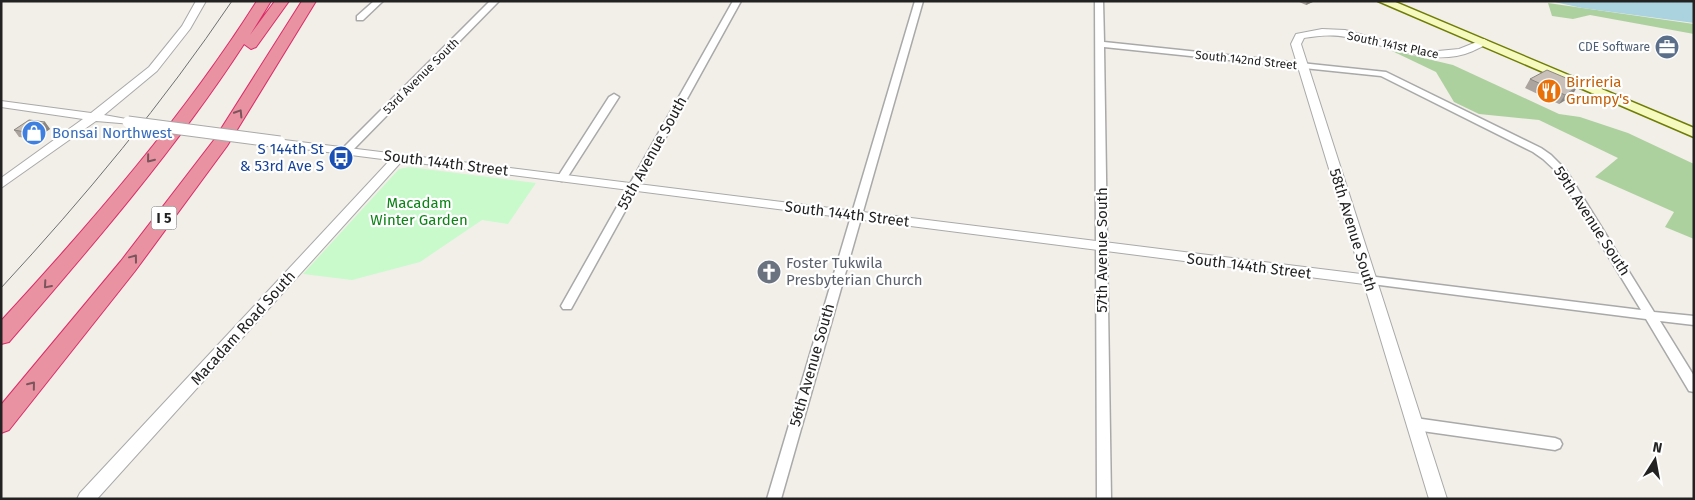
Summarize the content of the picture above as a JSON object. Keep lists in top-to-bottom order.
{
  "streets": {
    "highway": ["I 5"],
    "street": [
      "South 141st Place",
      "South 142nd Street",
      "53rd Avenue South",
      "55th Avenue South",
      "South 144th Street",
      "59th Avenue South",
      "58th Avenue South",
      "57th Avenue South",
      "Macadam Road South",
      "56th Avenue South"
    ]
  },
  "crossings": [
    ["South 141st Place", "58th Avenue South"],
    ["South 142nd Street", "59th Avenue South"],
    ["South 142nd Street", "58th Avenue South"],
    ["South 142nd Street", "57th Avenue South"],
    ["53rd Avenue South", "South 144th Street"],
    ["55th Avenue South", "South 144th Street"],
    ["South 144th Street", "59th Avenue South"],
    ["South 144th Street", "58th Avenue South"],
    ["South 144th Street", "57th Avenue South"],
    ["South 144th Street", "Macadam Road South"],
    ["South 144th Street", "56th Avenue South"]
  ],
  "parks": ["Macadam Winter Garden"],
  "places": {
    "office": ["CDE Software"],
    "restaurant": ["Birrieria Grumpy's"],
    "shop": ["Bonsai Northwest"],
    "bus stop": ["S 144th St & 53rd Ave S"],
    "church": ["Foster Tukwila Presbyterian Church"]
  },
  "north": "top"
}
